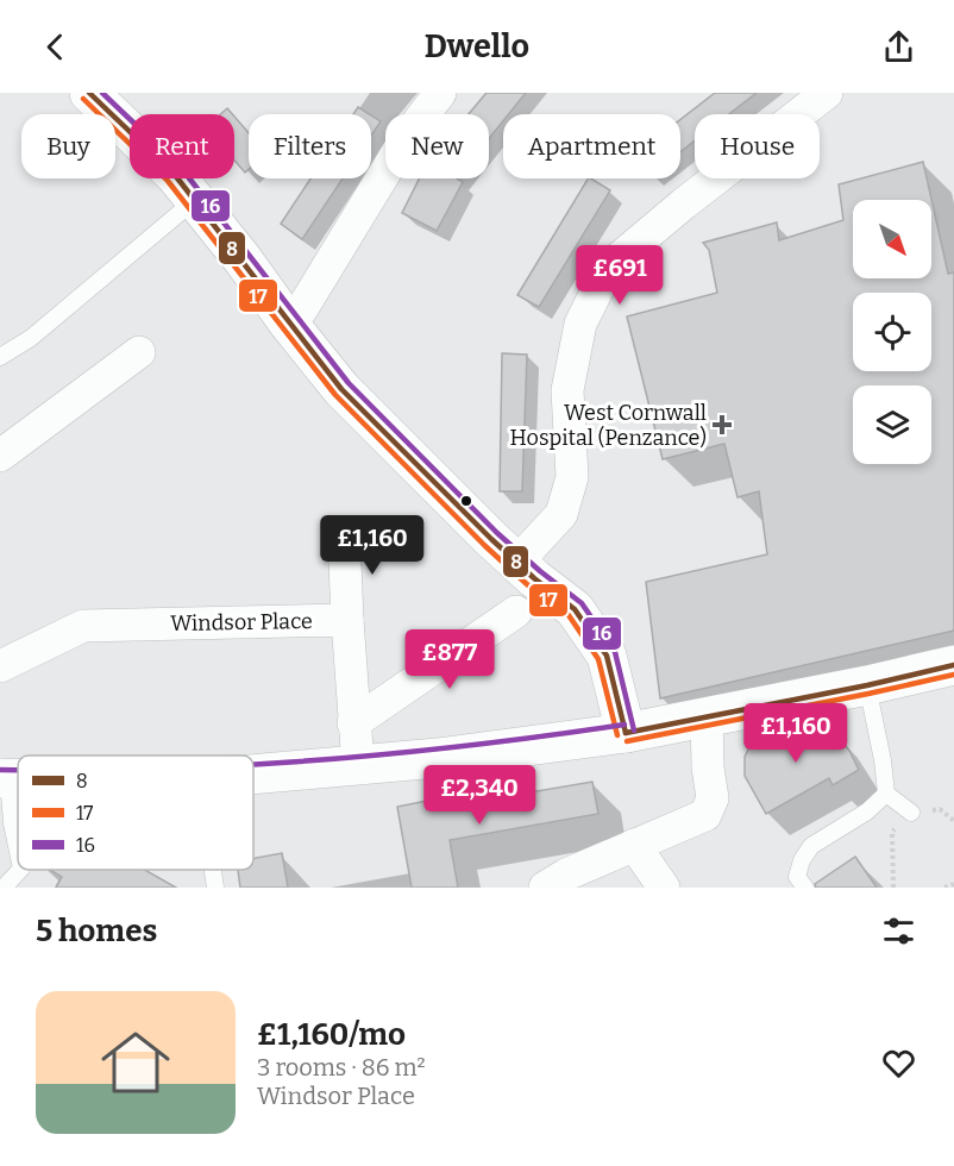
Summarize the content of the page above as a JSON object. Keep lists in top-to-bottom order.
{
  "streets": {
    "street": ["Windsor Place"]
  },
  "places": {
    "health": ["West Cornwall Hospital (Penzance)"]
  },
  "lines": ["transit line 8", "transit line 16", "transit line 17"],
  "legend": ["8", "17", "16"],
  "north": "bottom right",
  "page": {
    "header": "Dwello",
    "chip": [
      "Buy",
      "Rent",
      "Filters",
      "New",
      "Apartment",
      "House"
    ],
    "price": [
      "£691",
      "£1,160",
      "£877",
      "£1,160",
      "£2,340"
    ],
    "heading": "5 homes",
    "list": [
      {
        "name": "£1,160/mo",
        "note": "3 rooms · 86 m² · Windsor Place"
      }
    ]
  }
}
